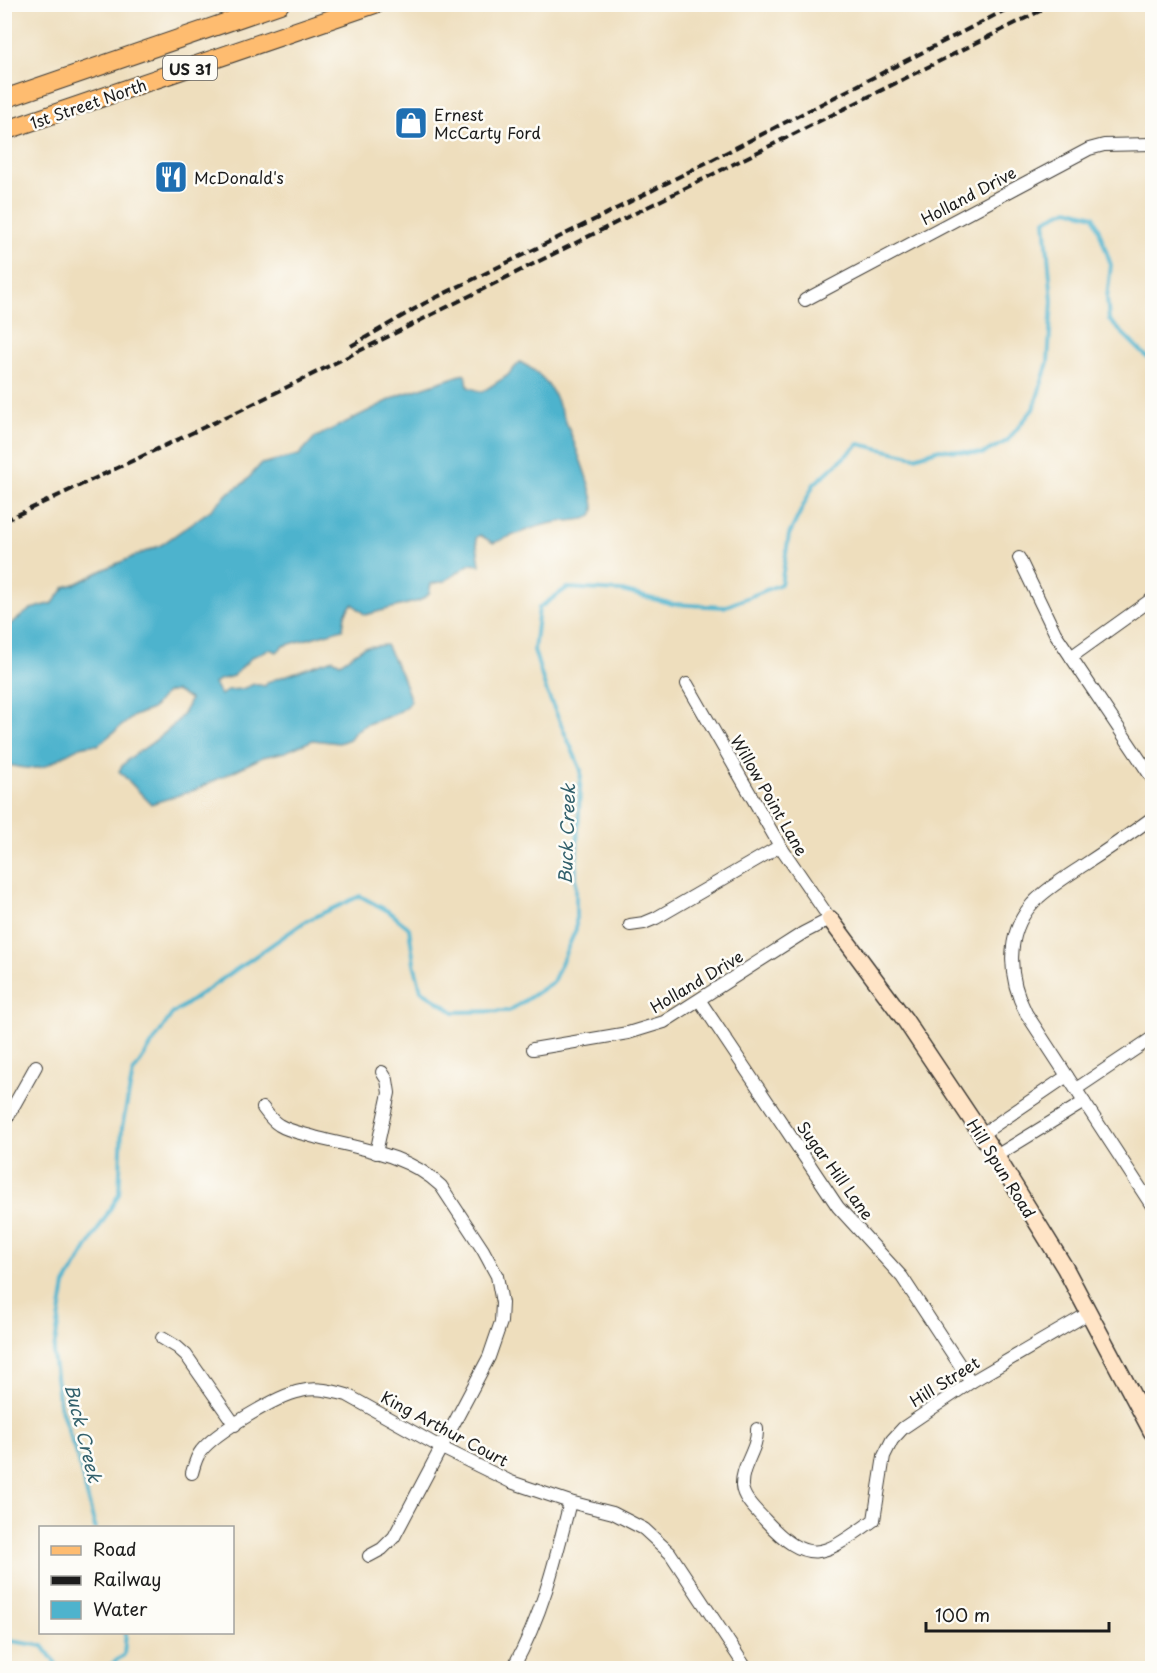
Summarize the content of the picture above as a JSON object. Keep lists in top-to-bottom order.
{
  "streets": {
    "main road": ["US 31", "1st Street North"],
    "street": [
      "Holland Drive",
      "Willow Point Lane",
      "Hill Spun Road",
      "Sugar Hill Lane",
      "Hill Street",
      "King Arthur Court"
    ]
  },
  "crossings": [
    ["Holland Drive", "Willow Point Lane"],
    ["Holland Drive", "Hill Spun Road"],
    ["Holland Drive", "Sugar Hill Lane"],
    ["Willow Point Lane", "Hill Spun Road"],
    ["Hill Spun Road", "Hill Street"],
    ["Sugar Hill Lane", "Hill Street"]
  ],
  "water": ["Buck Creek"],
  "places": {
    "shop": ["Ernest McCarty Ford"],
    "restaurant": ["McDonald's"]
  },
  "legend": ["Road", "Railway", "Water"],
  "scale_bar": "100 m"
}
